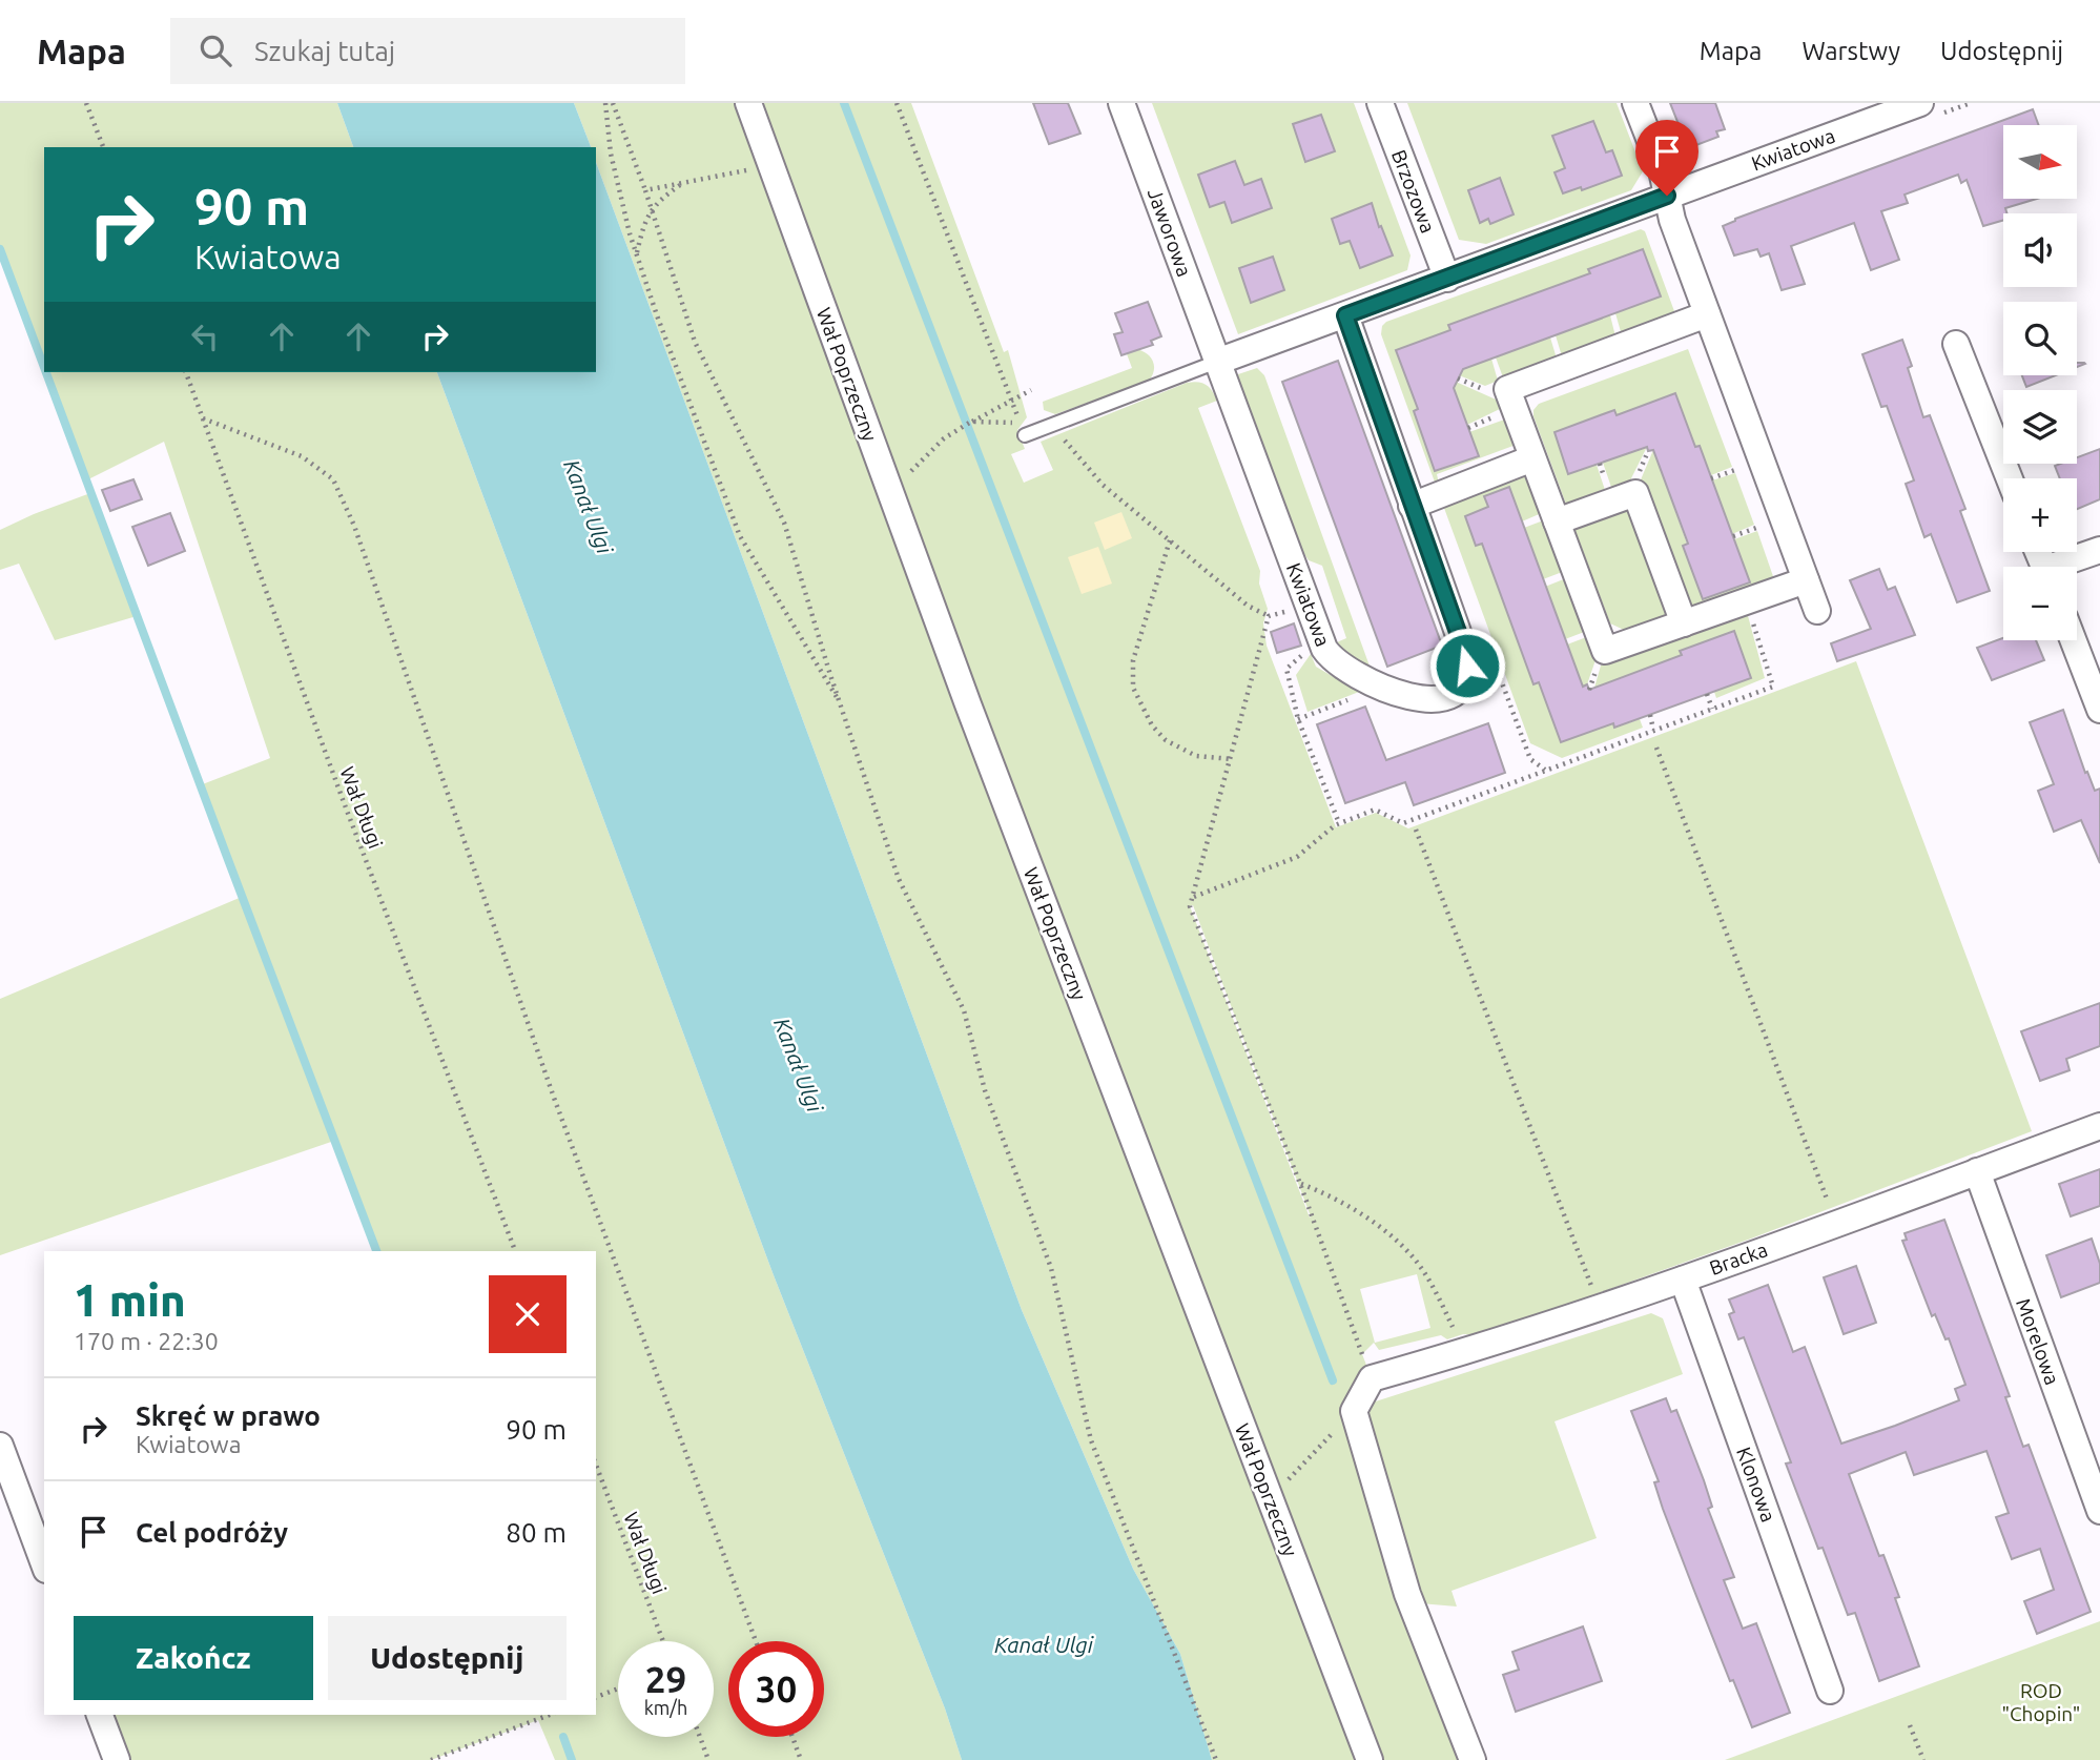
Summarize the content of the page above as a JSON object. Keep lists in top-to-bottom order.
{
  "streets": {
    "street": [
      "Kwiatowa",
      "Brzozowa",
      "Jaworowa",
      "Wał Poprzeczny",
      "Bracka",
      "Morelowa",
      "Klonowa"
    ],
    "path": ["Wał Długi"]
  },
  "crossings": [
    ["Kwiatowa", "Brzozowa"],
    ["Kwiatowa", "Jaworowa"],
    ["Bracka", "Morelowa"],
    ["Bracka", "Klonowa"]
  ],
  "water": ["Kanał Ulgi"],
  "parks": ["ROD \"Chopin\""],
  "north": "right",
  "page": {
    "header": "Mapa",
    "search": "Szukaj tutaj",
    "nav": ["Mapa", "Warstwy", "Udostępnij"],
    "map_buttons": ["+", "−"],
    "turn": ["90 m", "Kwiatowa"],
    "heading": ["1 min", "170 m · 22:30"],
    "list": [
      {
        "name": "Skręć w prawo",
        "note": "Kwiatowa",
        "value": "90 m"
      },
      {
        "name": "Cel podróży",
        "value": "80 m"
      }
    ],
    "buttons": ["Zakończ", "Udostępnij"],
    "speed": "29 km/h",
    "limit": "30"
  }
}
